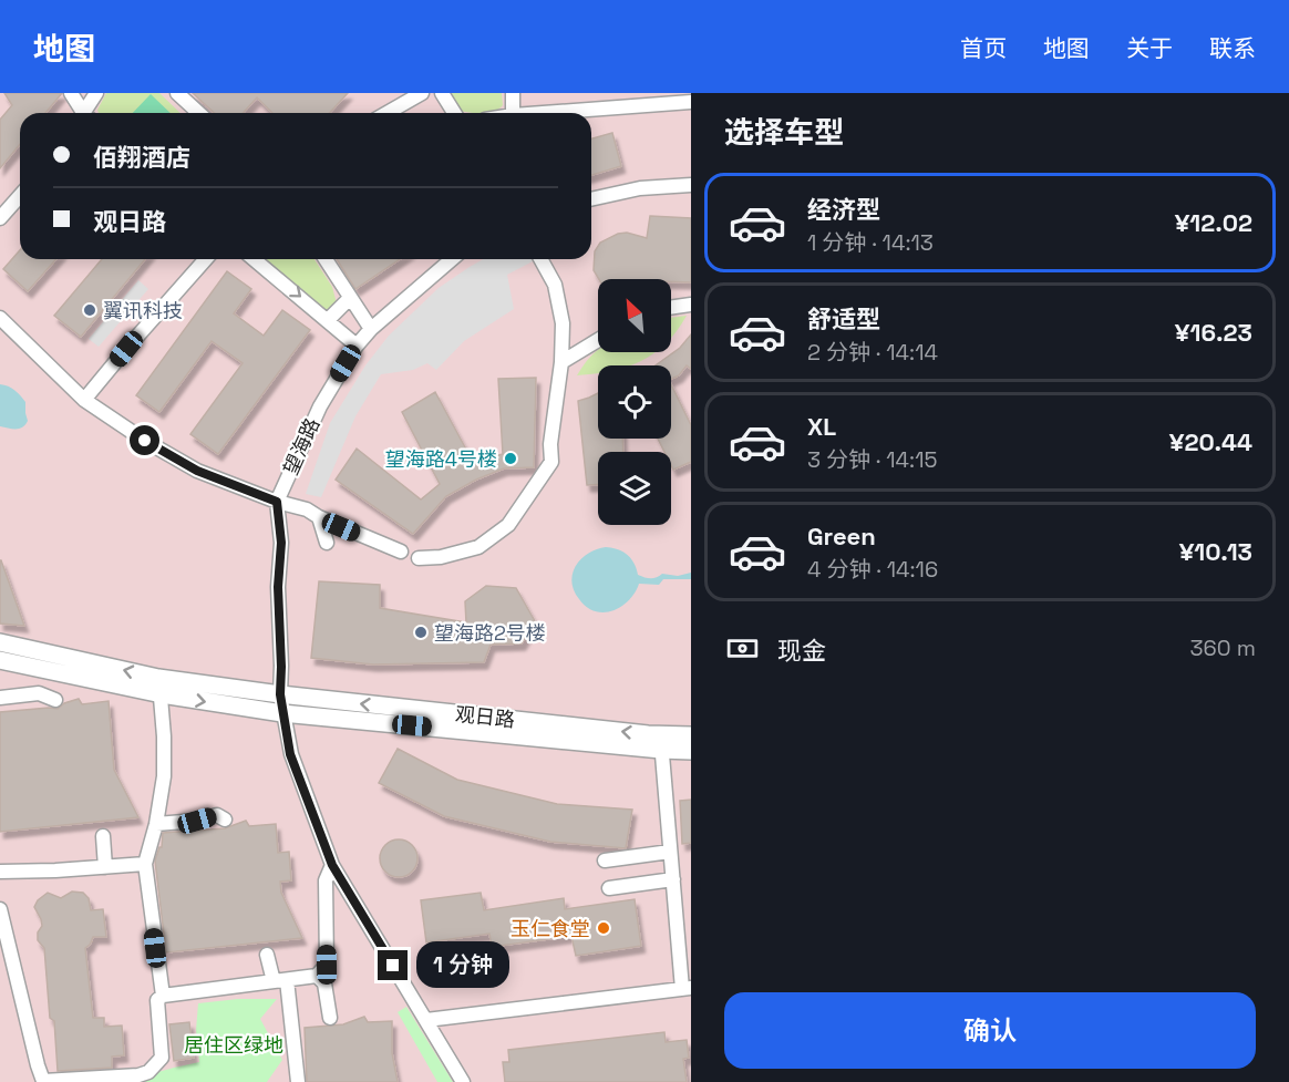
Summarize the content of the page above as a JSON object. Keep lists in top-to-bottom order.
{
  "streets": {
    "street": ["望海路", "观日路"]
  },
  "parks": ["居住区绿地"],
  "places": [
    "翼讯科技",
    "望海路4号楼",
    "望海路2号楼",
    "玉仁食堂"
  ],
  "north": "top left",
  "page": {
    "header": "地图",
    "nav": [
      "首页",
      "地图",
      "关于",
      "联系"
    ],
    "heading": "选择车型",
    "banner": ["佰翔酒店", "观日路"],
    "list": [
      {
        "name": "经济型",
        "note": "1 分钟 · 14:13",
        "value": "¥12.02"
      },
      {
        "name": "舒适型",
        "note": "2 分钟 · 14:14",
        "value": "¥16.23"
      },
      {
        "name": "XL",
        "note": "3 分钟 · 14:15",
        "value": "¥20.44"
      },
      {
        "name": "Green",
        "note": "4 分钟 · 14:16",
        "value": "¥10.13"
      }
    ],
    "pay": ["现金", "360 m"],
    "bubble": "1 分钟",
    "buttons": "确认"
  }
}
